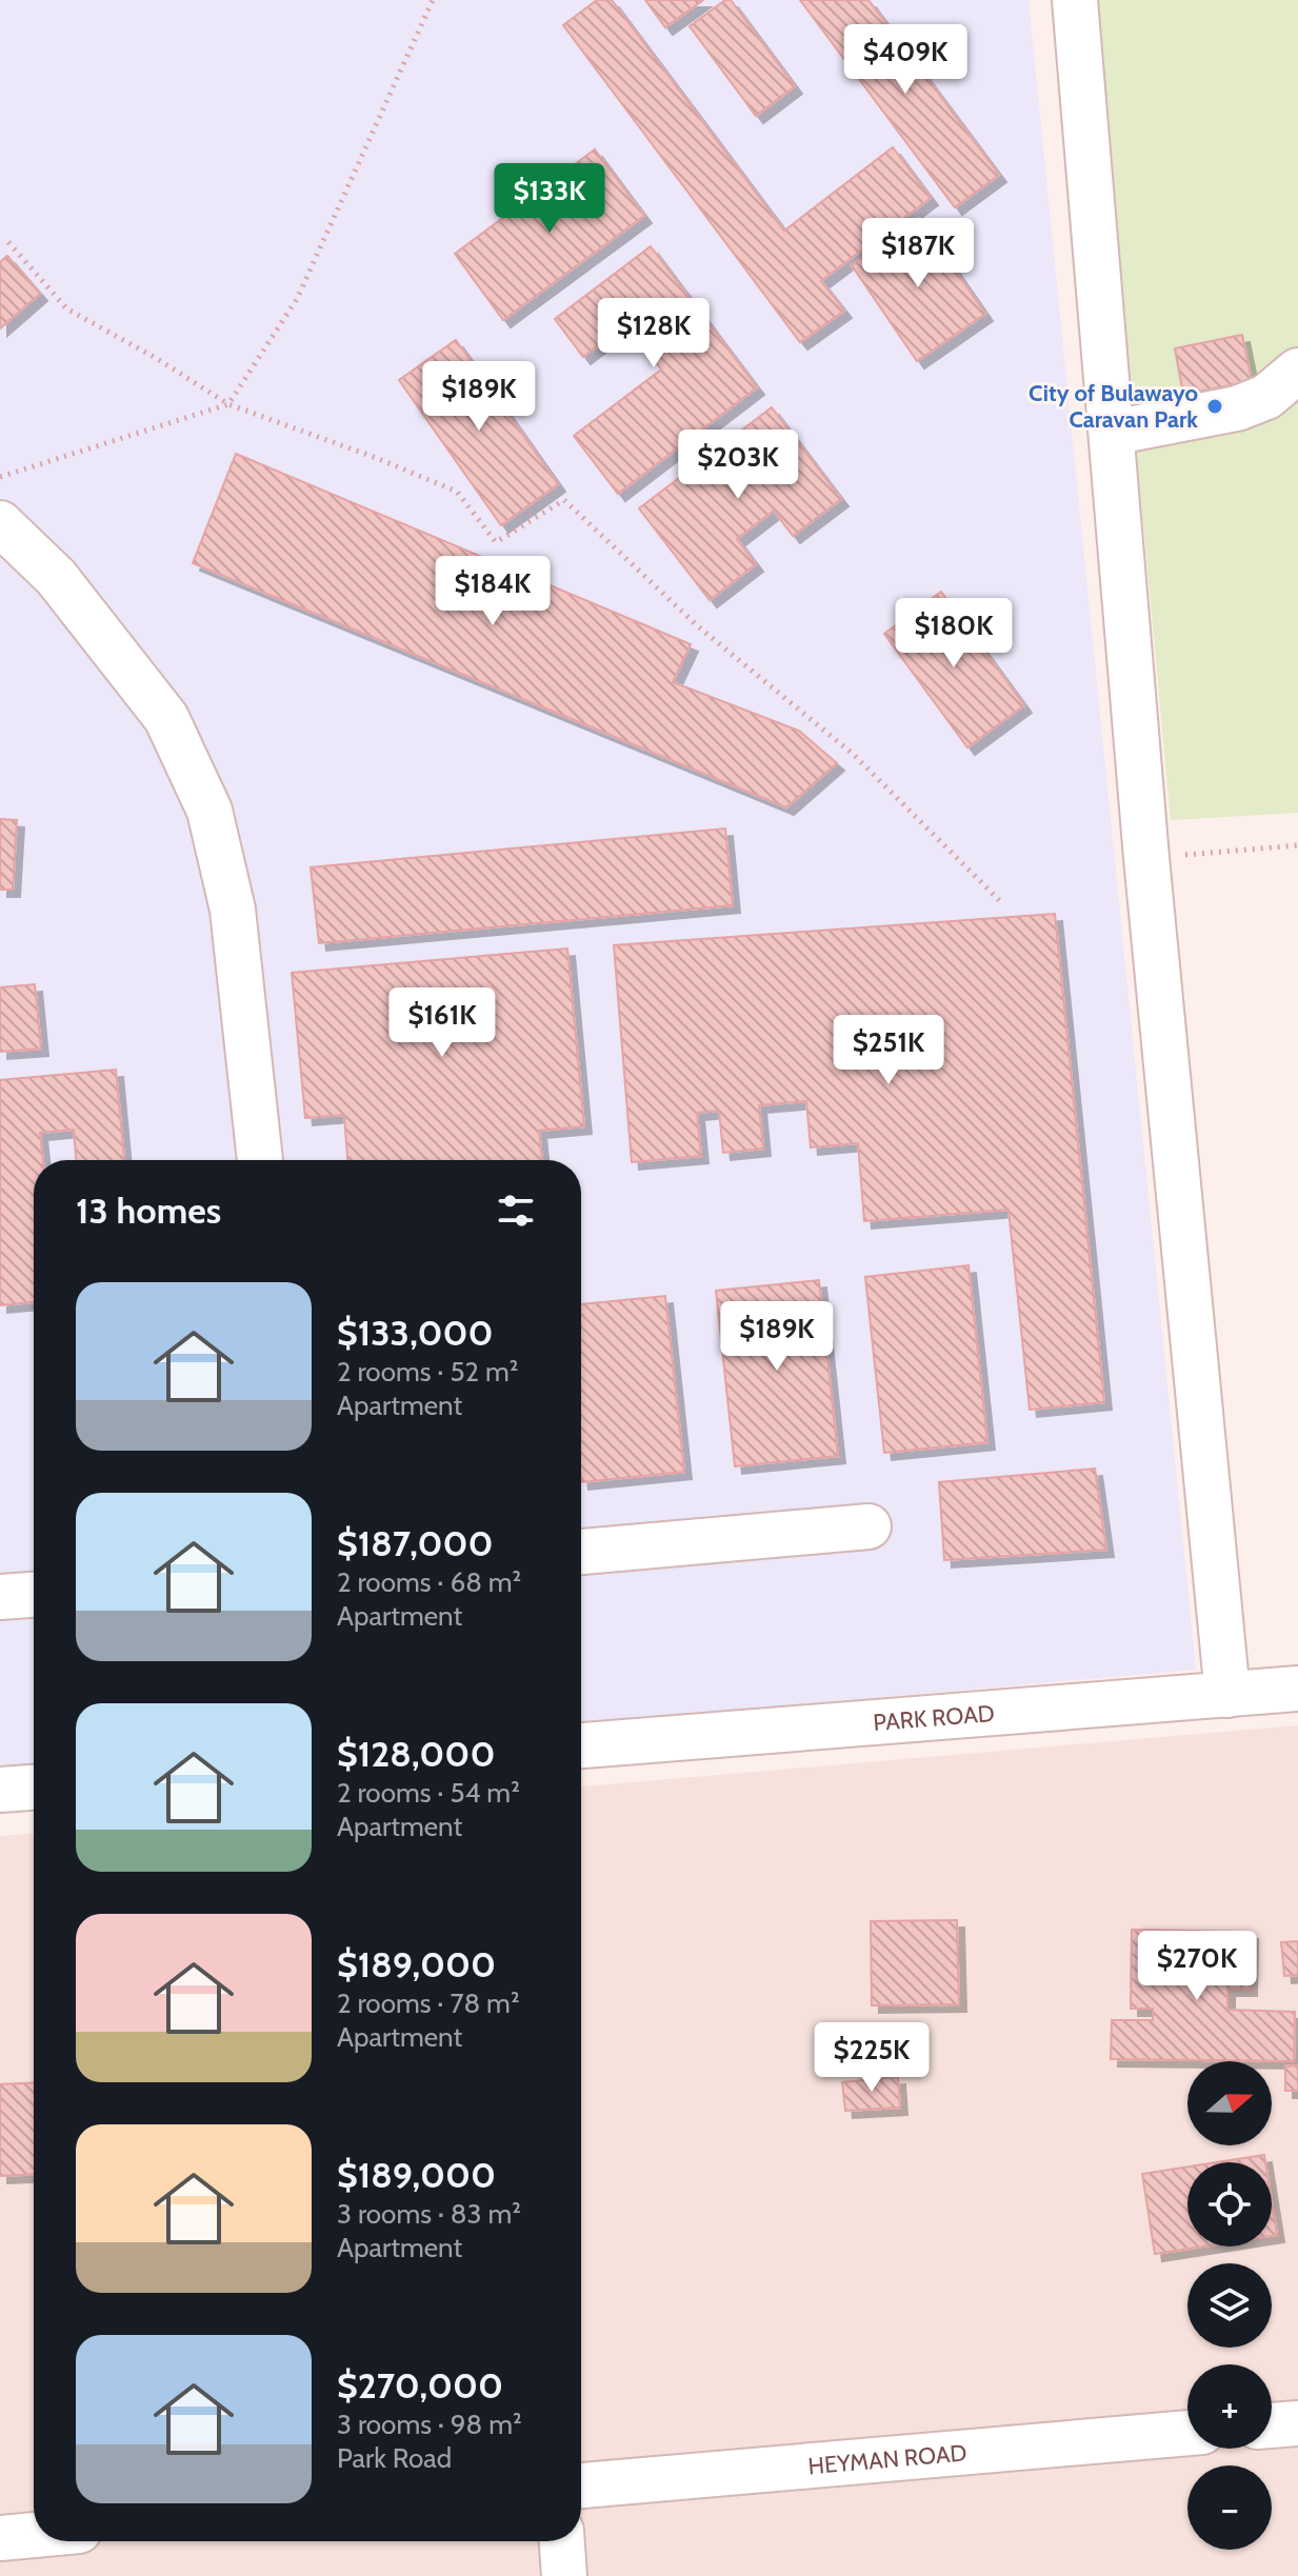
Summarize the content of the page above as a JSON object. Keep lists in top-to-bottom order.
{
  "streets": {
    "street": ["PARK ROAD", "HEYMAN ROAD"]
  },
  "places": ["City of Bulawayo Caravan Park"],
  "north": "right",
  "page": {
    "price": [
      "$409K",
      "$133K",
      "$187K",
      "$128K",
      "$189K",
      "$203K",
      "$184K",
      "$180K",
      "$161K",
      "$251K",
      "$189K",
      "$270K",
      "$225K"
    ],
    "heading": "13 homes",
    "list": [
      {
        "name": "$133,000",
        "note": "2 rooms · 52 m² · Apartment"
      },
      {
        "name": "$187,000",
        "note": "2 rooms · 68 m² · Apartment"
      },
      {
        "name": "$128,000",
        "note": "2 rooms · 54 m² · Apartment"
      },
      {
        "name": "$189,000",
        "note": "2 rooms · 78 m² · Apartment"
      },
      {
        "name": "$189,000",
        "note": "3 rooms · 83 m² · Apartment"
      },
      {
        "name": "$270,000",
        "note": "3 rooms · 98 m² · Park Road"
      }
    ],
    "map_buttons": ["+", "−"]
  }
}
